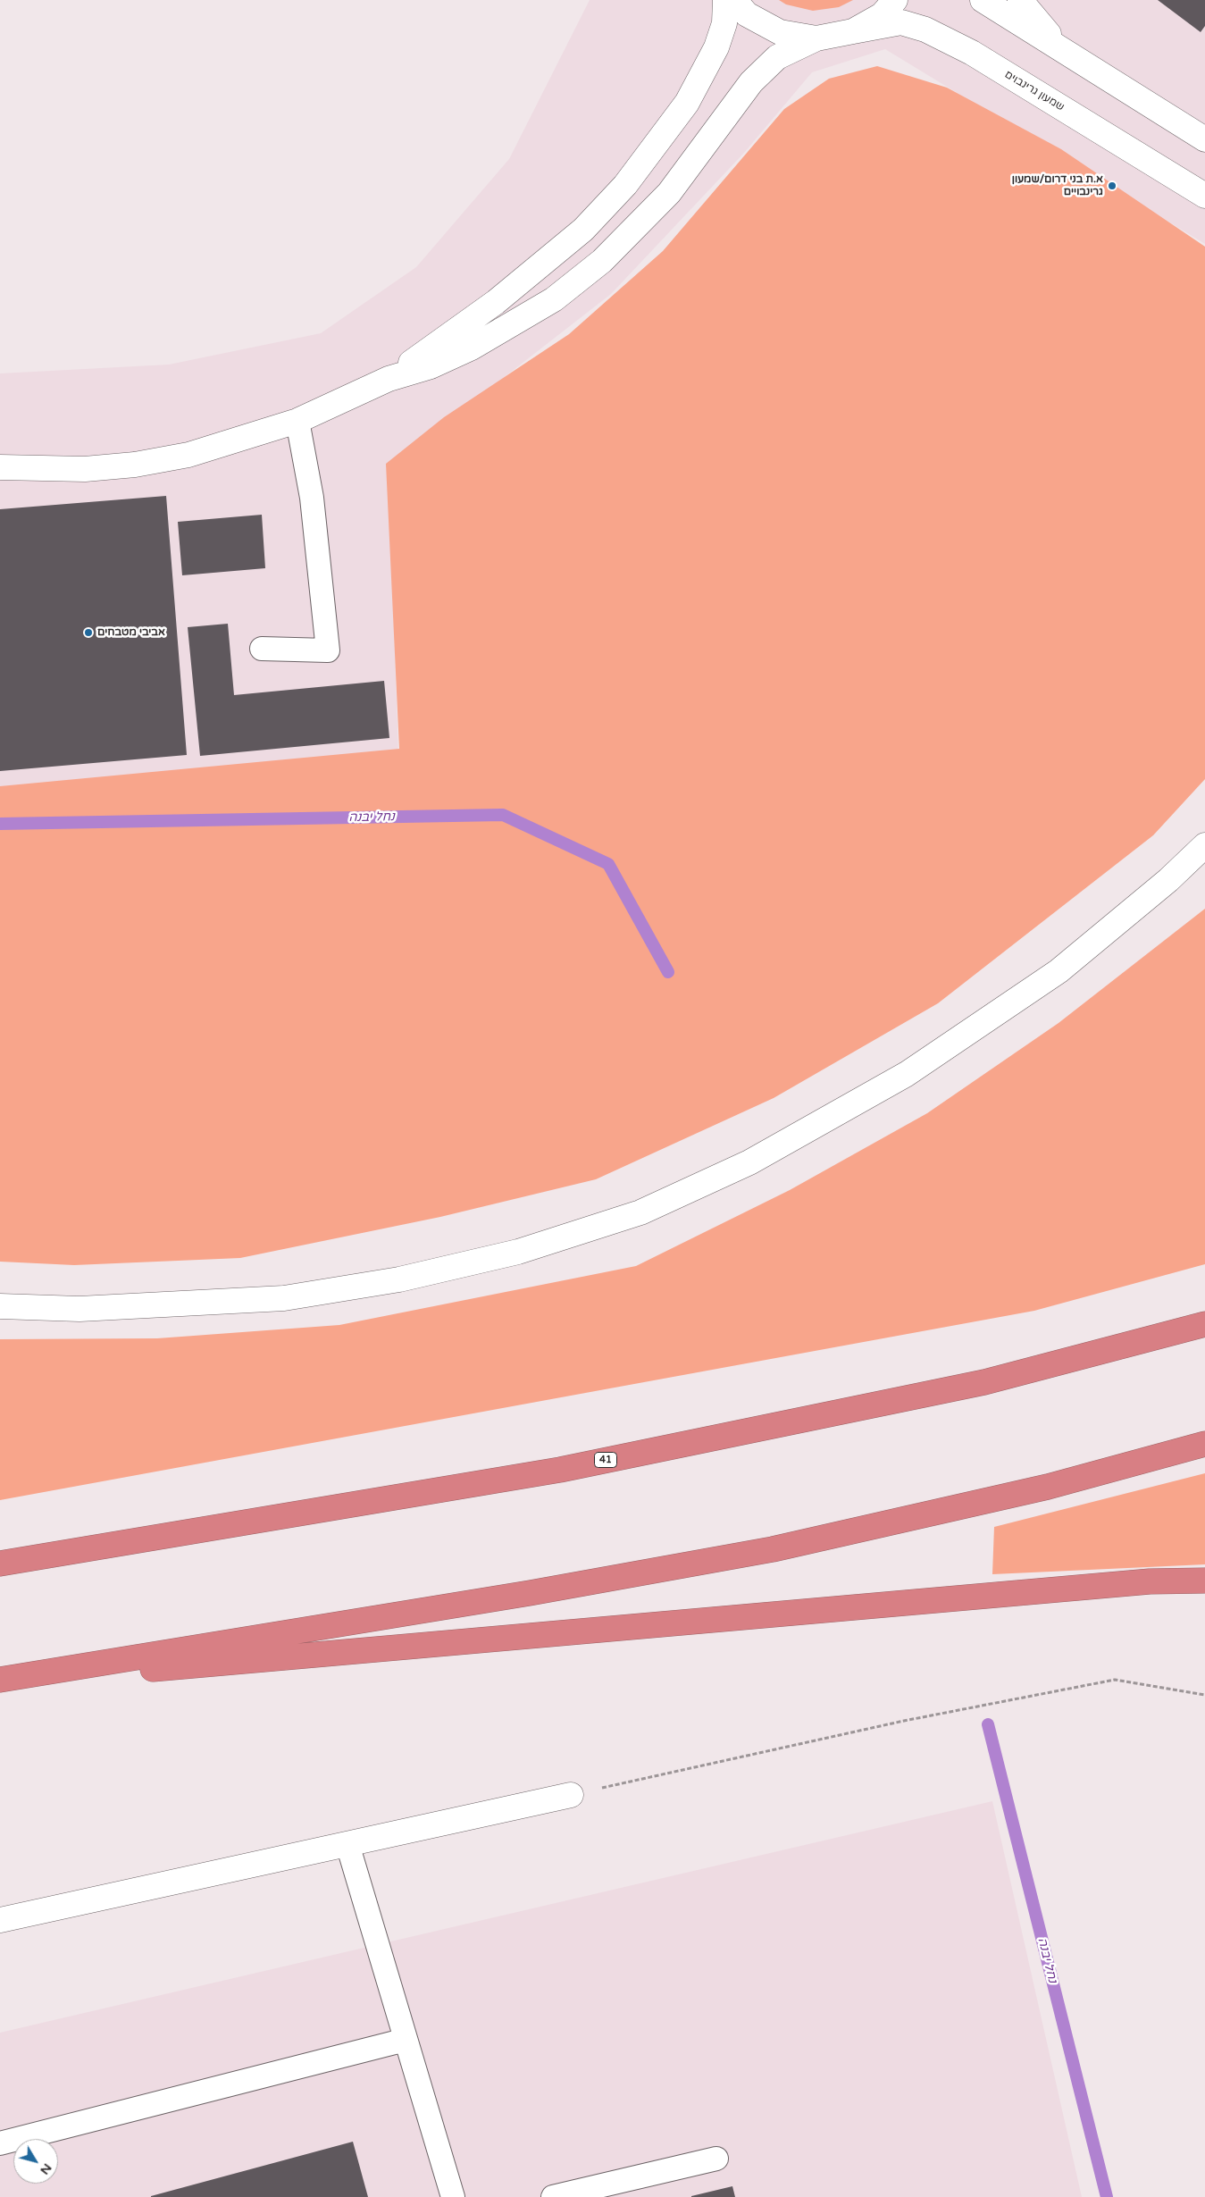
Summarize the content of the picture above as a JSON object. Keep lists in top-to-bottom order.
{
  "streets": {
    "highway": ["41"],
    "street": ["שמעון גרינבוים"]
  },
  "water": ["נחל יבנה"],
  "places": ["א.ת בני דרום/שמעון גרינבויים", "אביבי מטבחים"],
  "north": "bottom right"
}
